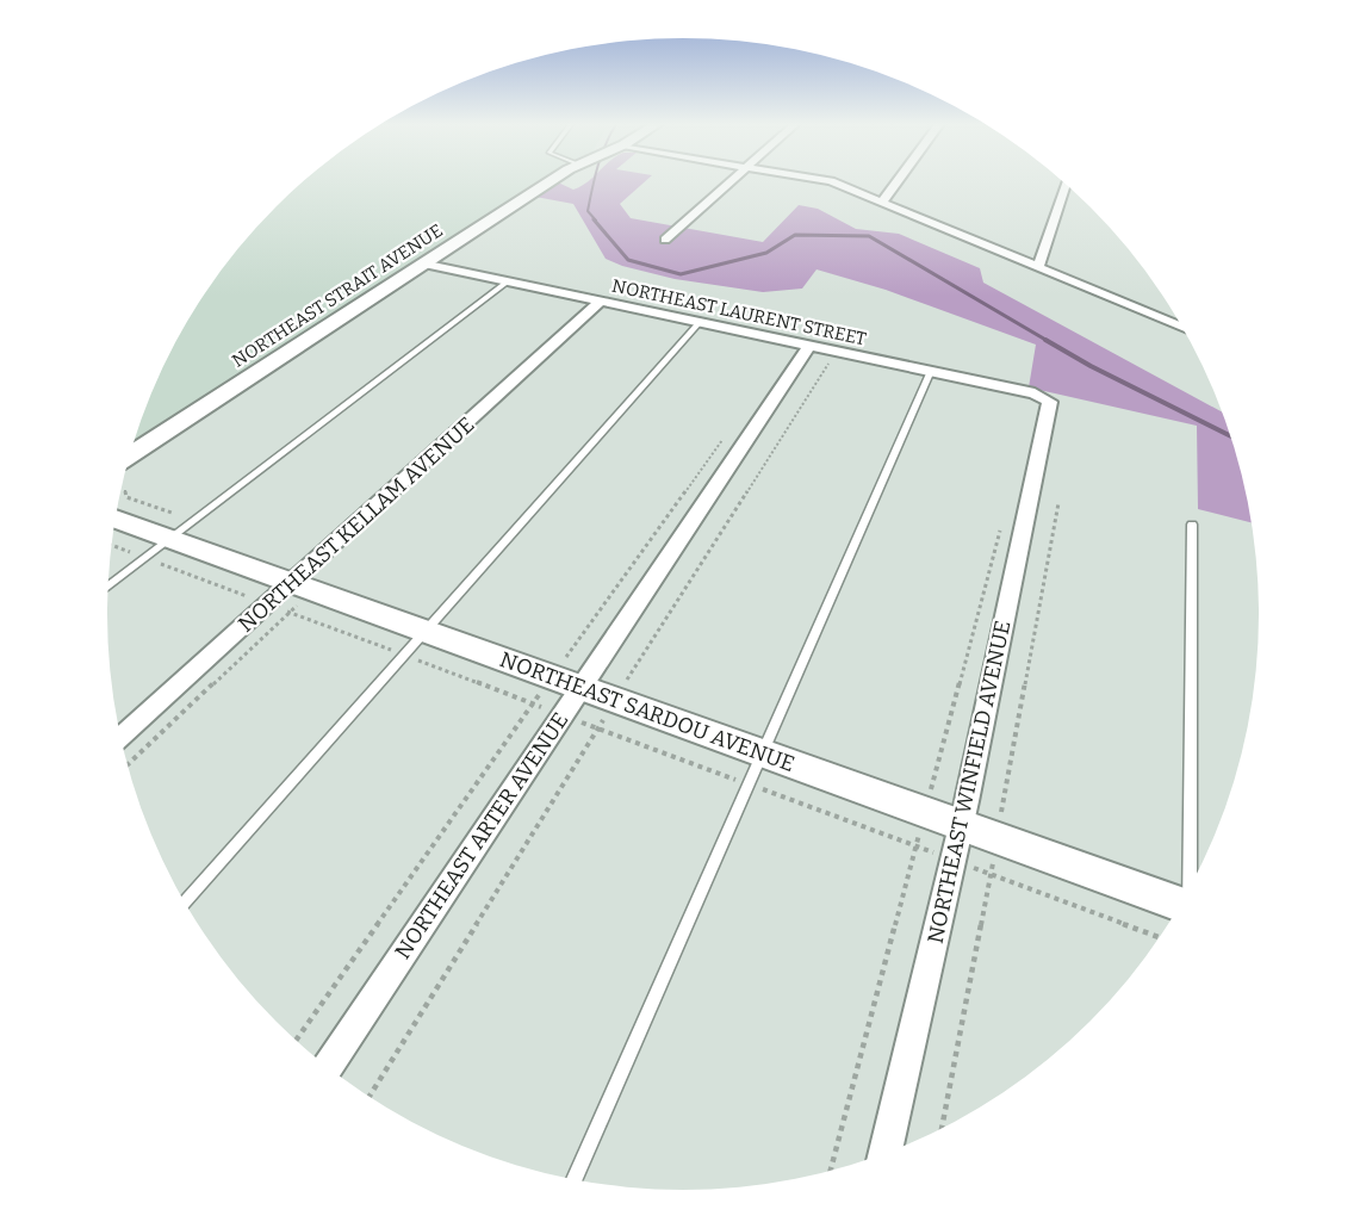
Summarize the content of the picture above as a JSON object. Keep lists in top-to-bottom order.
{
  "streets": {
    "main road": ["NORTHEAST STRAIT AVENUE", "NORTHEAST SARDOU AVENUE"],
    "street": [
      "NORTHEAST LAURENT STREET",
      "NORTHEAST KELLAM AVENUE",
      "NORTHEAST WINFIELD AVENUE",
      "NORTHEAST ARTER AVENUE"
    ]
  },
  "crossings": [
    ["NORTHEAST STRAIT AVENUE", "NORTHEAST LAURENT STREET"],
    ["NORTHEAST LAURENT STREET", "NORTHEAST KELLAM AVENUE"],
    ["NORTHEAST LAURENT STREET", "NORTHEAST WINFIELD AVENUE"],
    ["NORTHEAST LAURENT STREET", "NORTHEAST ARTER AVENUE"],
    ["NORTHEAST KELLAM AVENUE", "NORTHEAST SARDOU AVENUE"],
    ["NORTHEAST SARDOU AVENUE", "NORTHEAST WINFIELD AVENUE"],
    ["NORTHEAST SARDOU AVENUE", "NORTHEAST ARTER AVENUE"]
  ]
}
